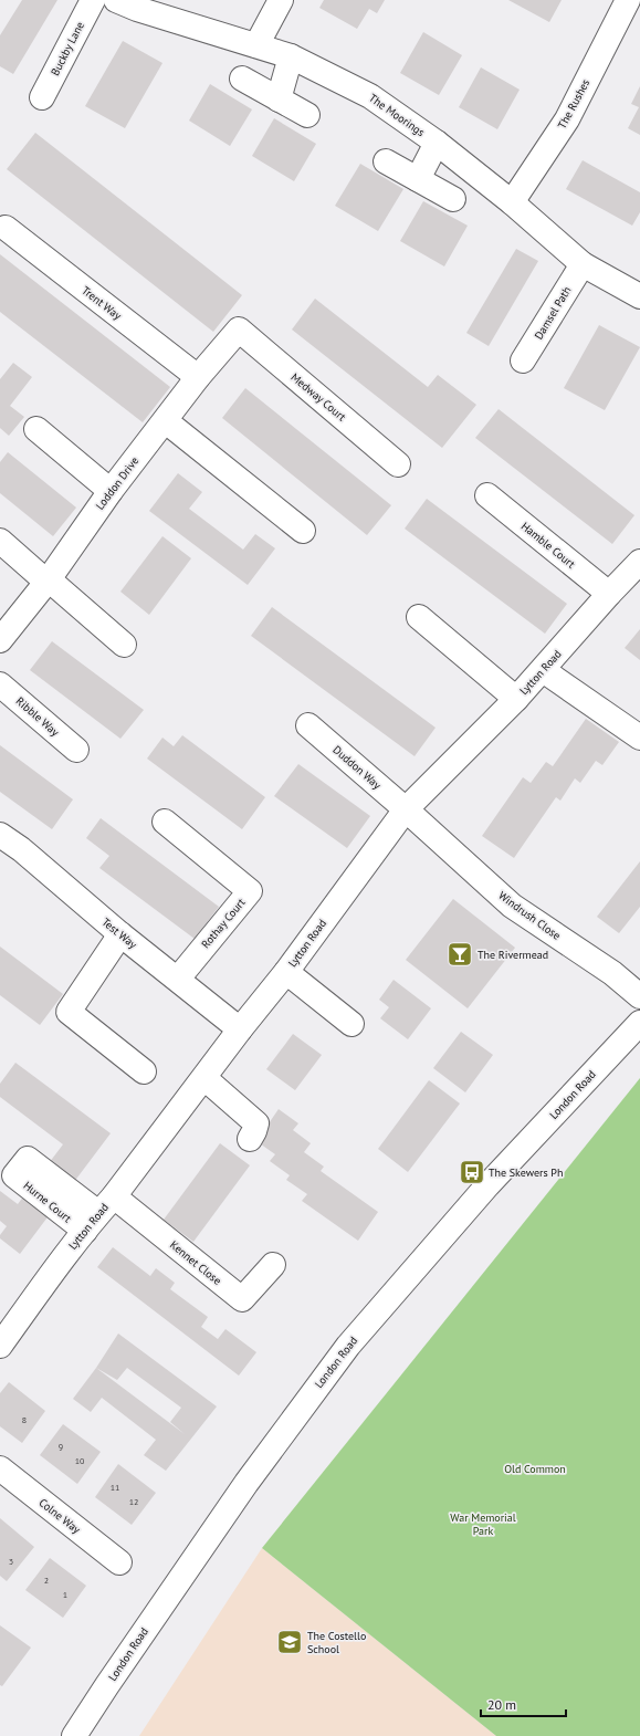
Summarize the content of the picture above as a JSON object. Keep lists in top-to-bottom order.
{
  "streets": {
    "street": [
      "Buckby Lane",
      "The Rushes",
      "The Moorings",
      "Trent Way",
      "Damsel Path",
      "Medway Court",
      "Loddon Drive",
      "Hamble Court",
      "Lytton Road",
      "Ribble Way",
      "Duddon Way",
      "Windrush Close",
      "Rothay Court",
      "Test Way",
      "London Road",
      "Kennet Close",
      "Colne Way"
    ]
  },
  "crossings": [
    ["The Rushes", "The Moorings"],
    ["The Moorings", "Damsel Path"],
    ["Trent Way", "Loddon Drive"],
    ["Medway Court", "Loddon Drive"],
    ["Hamble Court", "Lytton Road"],
    ["Lytton Road", "Duddon Way"],
    ["Lytton Road", "Windrush Close"],
    ["Lytton Road", "Test Way"],
    ["Lytton Road", "Kennet Close"],
    ["Duddon Way", "Windrush Close"],
    ["Rothay Court", "Test Way"]
  ],
  "parks": ["Old Common", "War Memorial Park"],
  "places": {
    "bar": ["The Rivermead"],
    "bus stop": ["The Skewers Ph"],
    "school or university": ["The Costello School"]
  },
  "house_numbers": [
    "8",
    "9",
    "10",
    "11",
    "12",
    "3",
    "2",
    "1"
  ],
  "scale_bar": "20 m"
}
